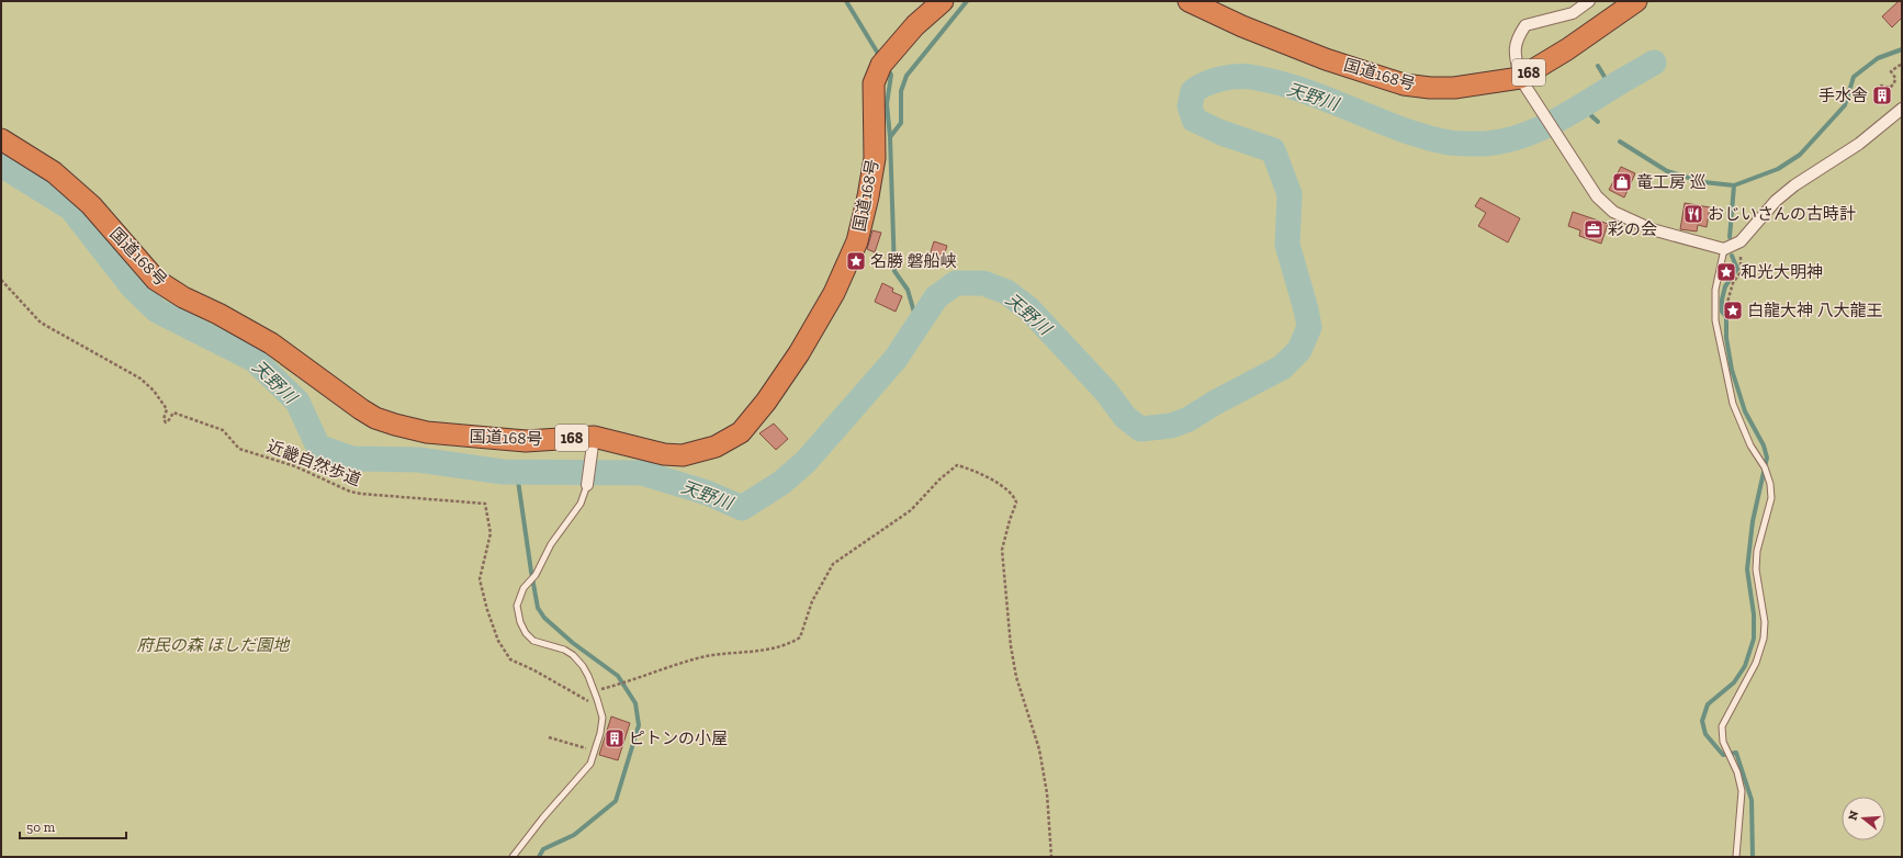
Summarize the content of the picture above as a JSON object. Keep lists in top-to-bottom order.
{
  "streets": {
    "highway": ["168", "国道168号"],
    "path": ["近畿自然歩道"]
  },
  "water": ["天野川"],
  "parks": ["府民の森 ほしだ園地"],
  "places": {
    "building": ["手水舎", "ピトンの小屋"],
    "shop": ["竜工房 巡"],
    "restaurant": ["おじいさんの古時計"],
    "office": ["彩の会"],
    "place": ["名勝 磐船峡", "和光大明神", "白龍大神 八大龍王"]
  },
  "scale_bar": "50 m",
  "north": "left"
}
